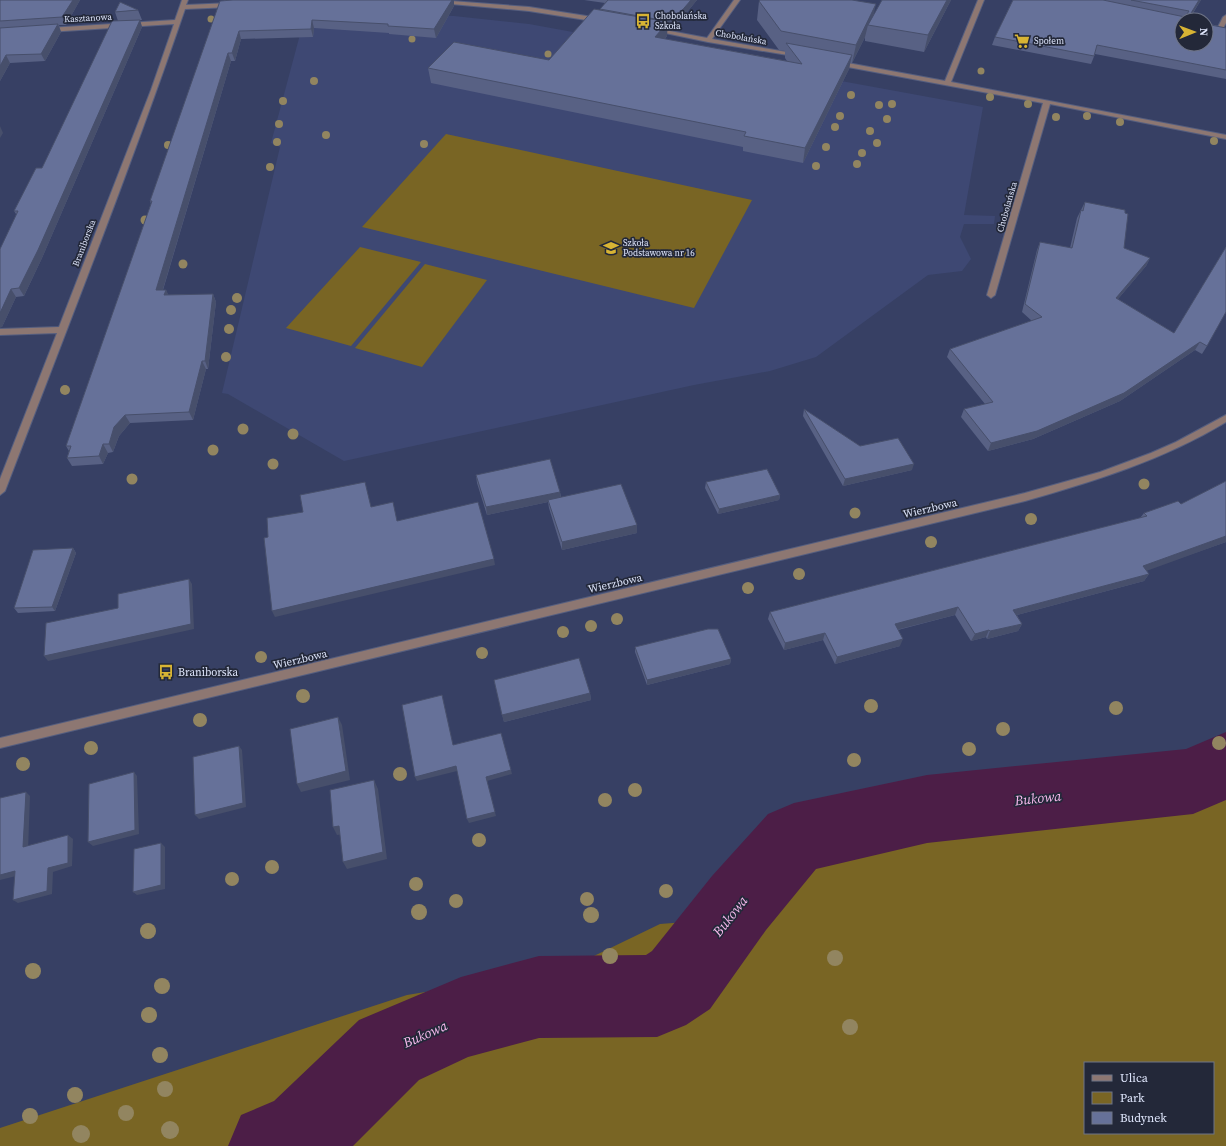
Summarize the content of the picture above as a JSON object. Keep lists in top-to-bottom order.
{
  "streets": {
    "street": [
      "Kasztanowa",
      "Chobolańska",
      "Braniborska",
      "Wierzbowa"
    ]
  },
  "crossings": [
    ["Kasztanowa", "Braniborska"]
  ],
  "water": ["Bukowa"],
  "places": {
    "bus stop": ["Chobolańska Szkoła", "Braniborska"],
    "supermarket": ["Społem"],
    "school or university": ["Szkoła Podstawowa nr 16"]
  },
  "legend": ["Ulica", "Park", "Budynek"],
  "north": "right"
}
